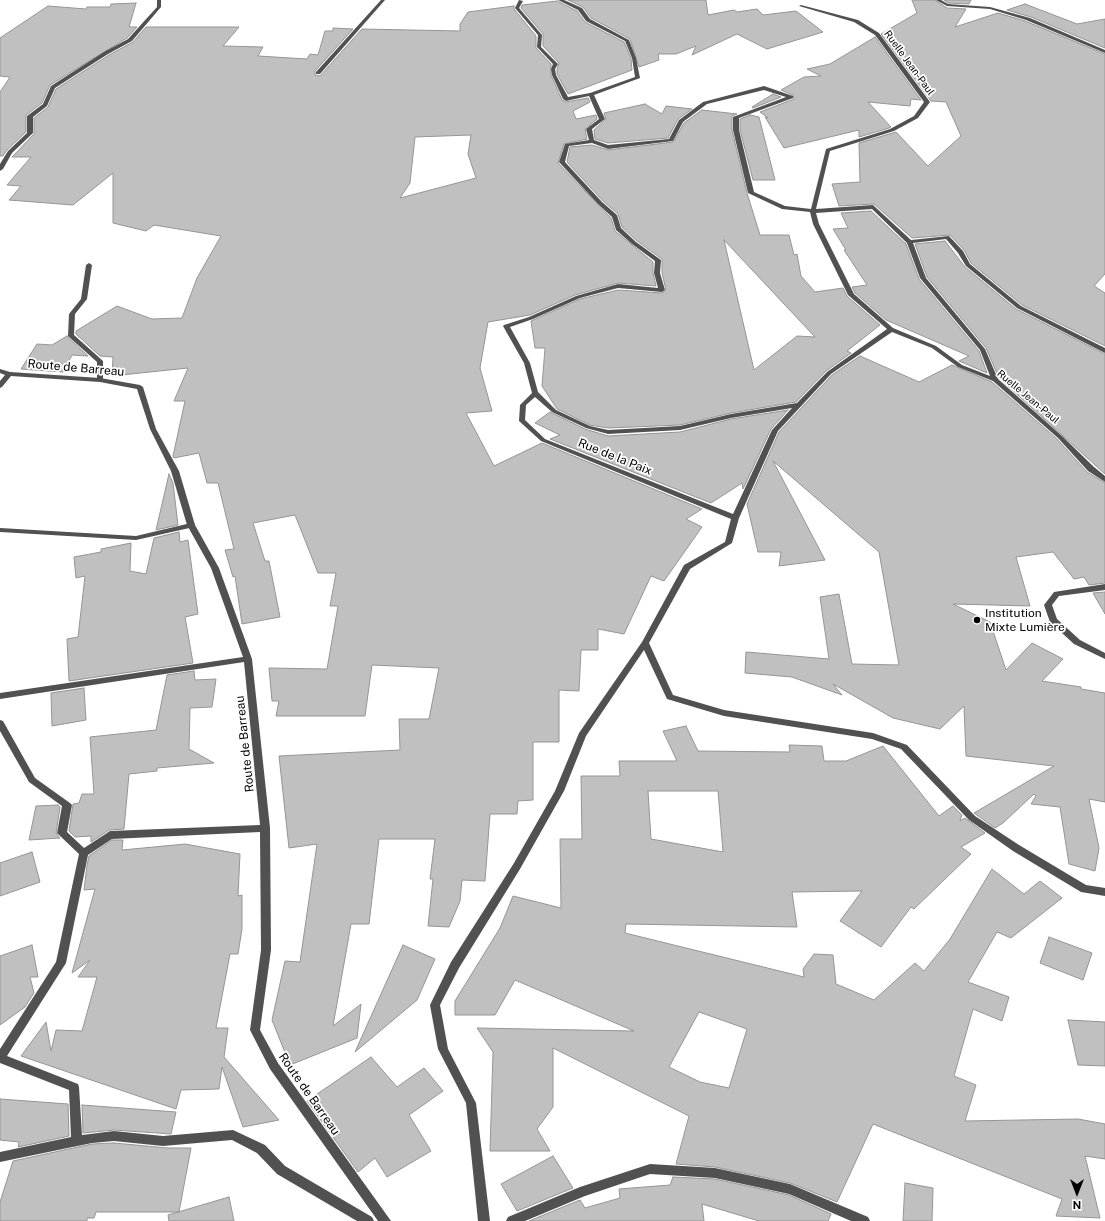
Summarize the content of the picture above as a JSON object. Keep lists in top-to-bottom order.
{
  "streets": {
    "street": ["Ruelle Jean-Paul", "Route de Barreau", "Rue de la Paix"]
  },
  "places": ["Institution Mixte Lumière"],
  "north": "bottom"
}
